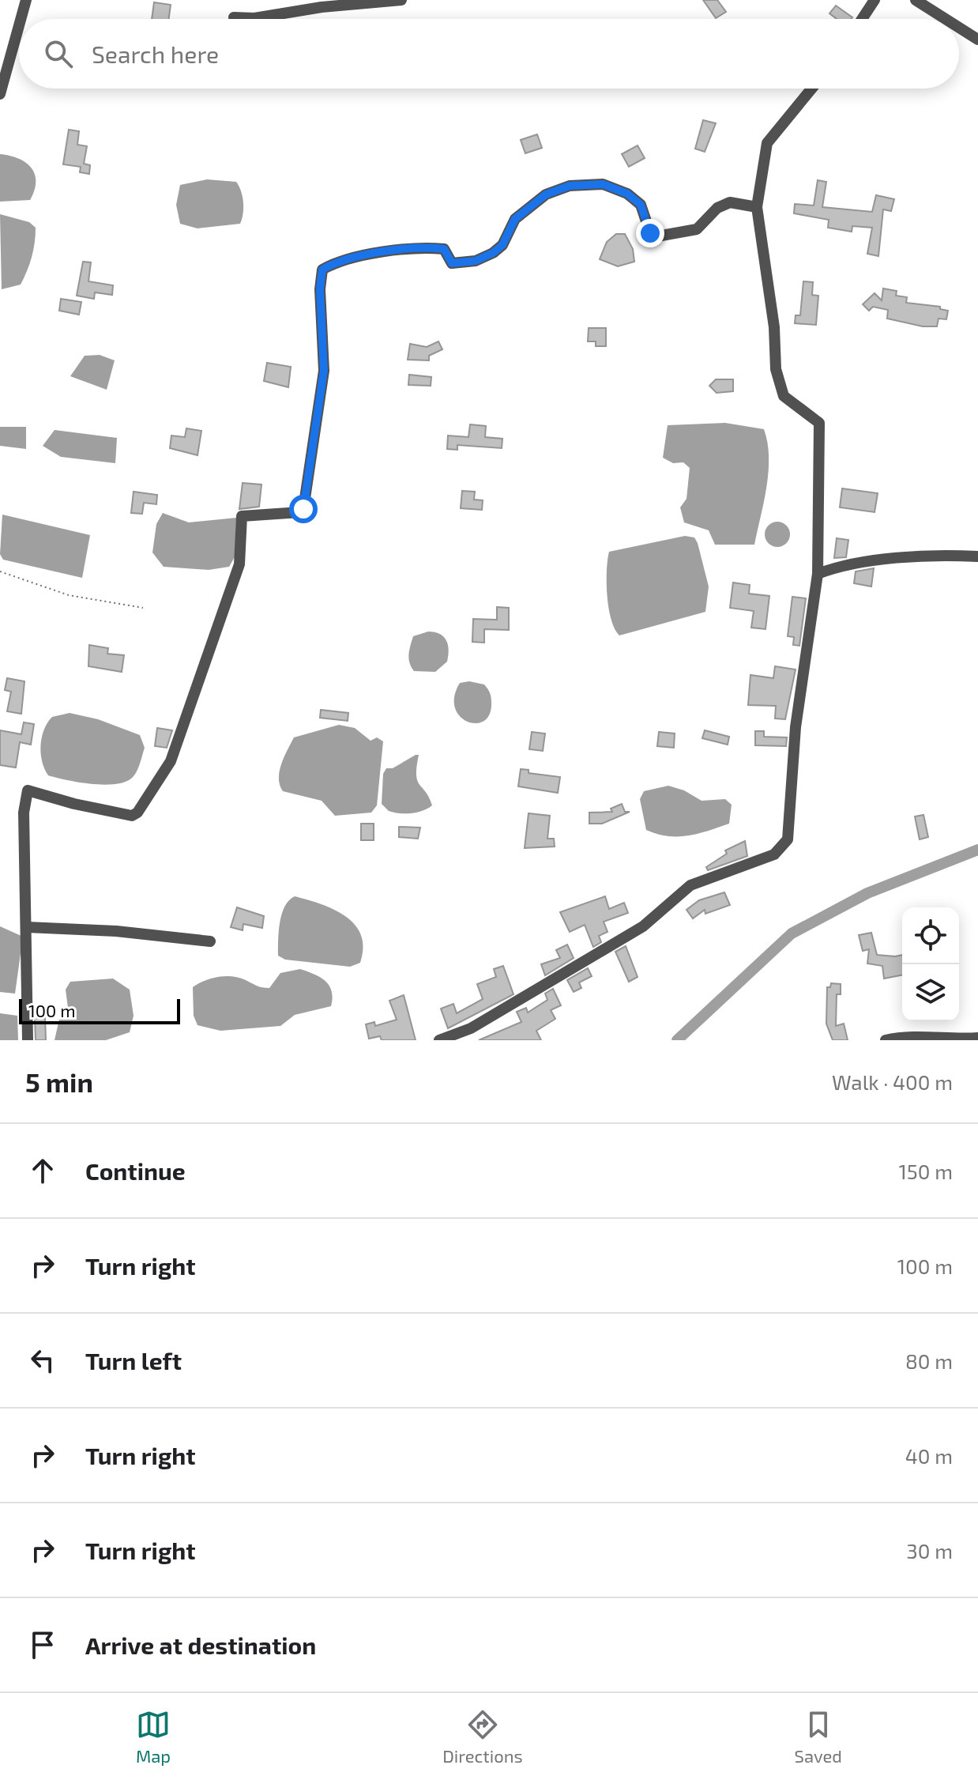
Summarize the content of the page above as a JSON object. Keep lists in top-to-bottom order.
{
  "scale_bar": "100 m",
  "page": {
    "search": "Search here",
    "scale": "100 m",
    "heading": ["5 min", "Walk · 400 m"],
    "list": [
      ["Continue", "150 m"],
      ["Turn right", "100 m"],
      ["Turn left", "80 m"],
      ["Turn right", "40 m"],
      ["Turn right", "30 m"],
      "Arrive at destination"
    ],
    "nav": ["Map", "Directions", "Saved"]
  }
}
